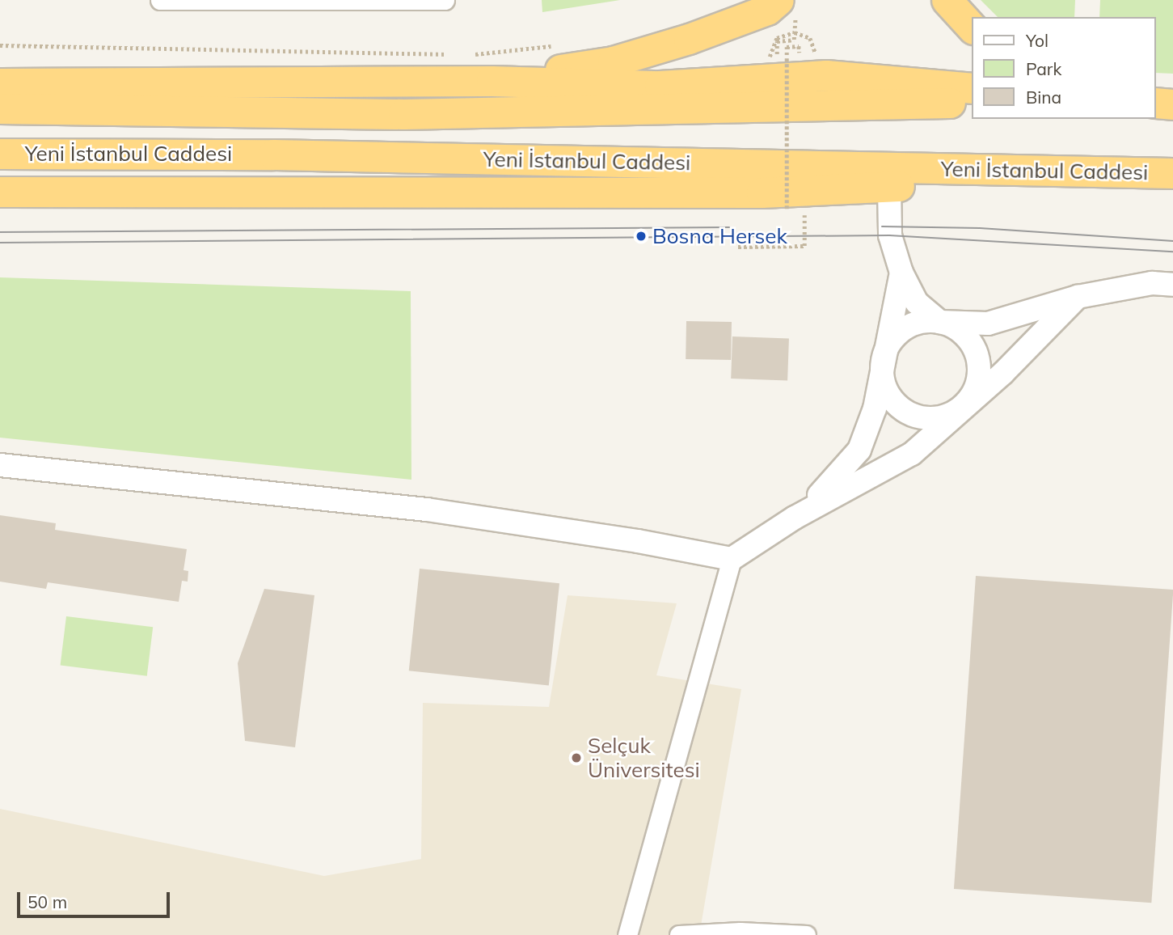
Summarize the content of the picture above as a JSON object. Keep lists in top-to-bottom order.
{
  "streets": {
    "highway": ["Yeni İstanbul Caddesi"]
  },
  "places": ["Bosna Hersek", "Selçuk Üniversitesi"],
  "legend": ["Yol", "Park", "Bina"],
  "scale_bar": "50 m"
}
